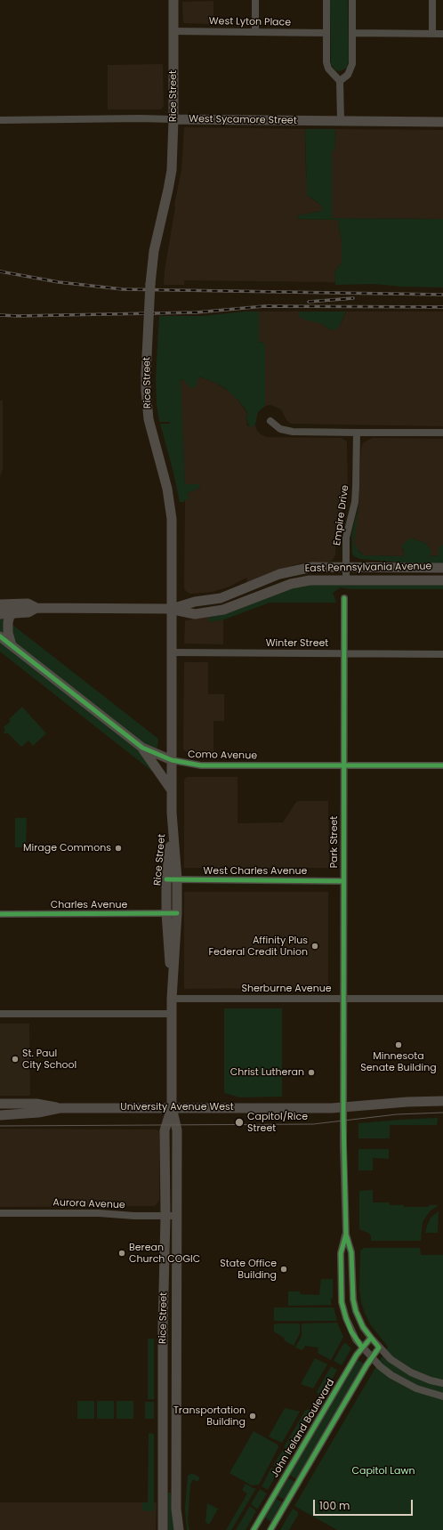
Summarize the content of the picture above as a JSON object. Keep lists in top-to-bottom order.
{
  "streets": {
    "main road": [
      "Rice Street",
      "West Sycamore Street",
      "East Pennsylvania Avenue",
      "Como Avenue",
      "University Avenue West"
    ],
    "street": [
      "West Lyton Place",
      "Empire Drive",
      "Winter Street",
      "Park Street",
      "West Charles Avenue",
      "Charles Avenue",
      "Sherburne Avenue",
      "Aurora Avenue",
      "John Ireland Boulevard"
    ]
  },
  "crossings": [
    ["West Lyton Place", "Rice Street"],
    ["Rice Street", "West Sycamore Street"],
    ["Rice Street", "East Pennsylvania Avenue"],
    ["Rice Street", "Winter Street"],
    ["Rice Street", "Como Avenue"],
    ["Rice Street", "West Charles Avenue"],
    ["Rice Street", "Charles Avenue"],
    ["Rice Street", "Sherburne Avenue"],
    ["Rice Street", "University Avenue West"],
    ["Rice Street", "Aurora Avenue"],
    ["Empire Drive", "East Pennsylvania Avenue"],
    ["Winter Street", "Park Street"],
    ["Como Avenue", "Park Street"],
    ["Park Street", "West Charles Avenue"],
    ["Park Street", "Sherburne Avenue"],
    ["Park Street", "University Avenue West"]
  ],
  "parks": ["Capitol Lawn"],
  "places": [
    "Mirage Commons",
    "Affinity Plus Federal Credit Union",
    "Minnesota Senate Building",
    "St. Paul City School",
    "Christ Lutheran",
    "Capitol/Rice Street",
    "Berean Church COGIC",
    "State Office Building",
    "Transportation Building"
  ],
  "scale_bar": "100 m"
}
